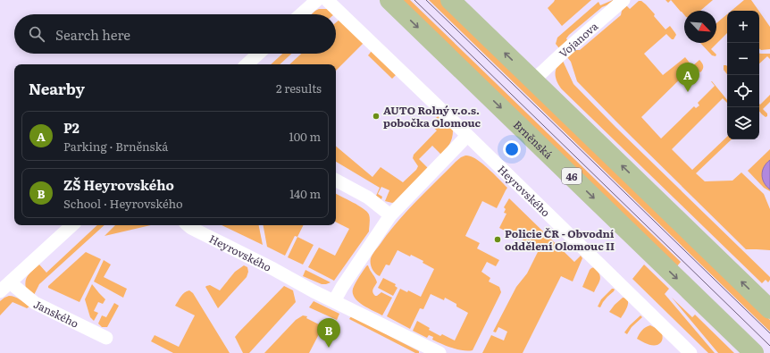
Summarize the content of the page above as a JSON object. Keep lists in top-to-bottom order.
{
  "streets": {
    "main road": ["Brněnská", "46"],
    "street": ["Vojanova", "Heyrovského", "Janského"]
  },
  "places": ["AUTO Rolný v.o.s. pobočka Olomouc", "Policie ČR - Obvodní oddělení Olomouc II"],
  "north": "bottom right",
  "page": {
    "map_buttons": ["+", "−"],
    "search": "Search here",
    "pins": ["A", "B"],
    "heading": ["Nearby", "2 results"],
    "list": [
      {
        "mark": "A",
        "name": "P2",
        "note": "Parking · Brněnská",
        "value": "100 m"
      },
      {
        "mark": "B",
        "name": "ZŠ Heyrovského",
        "note": "School · Heyrovského",
        "value": "140 m"
      }
    ]
  }
}
